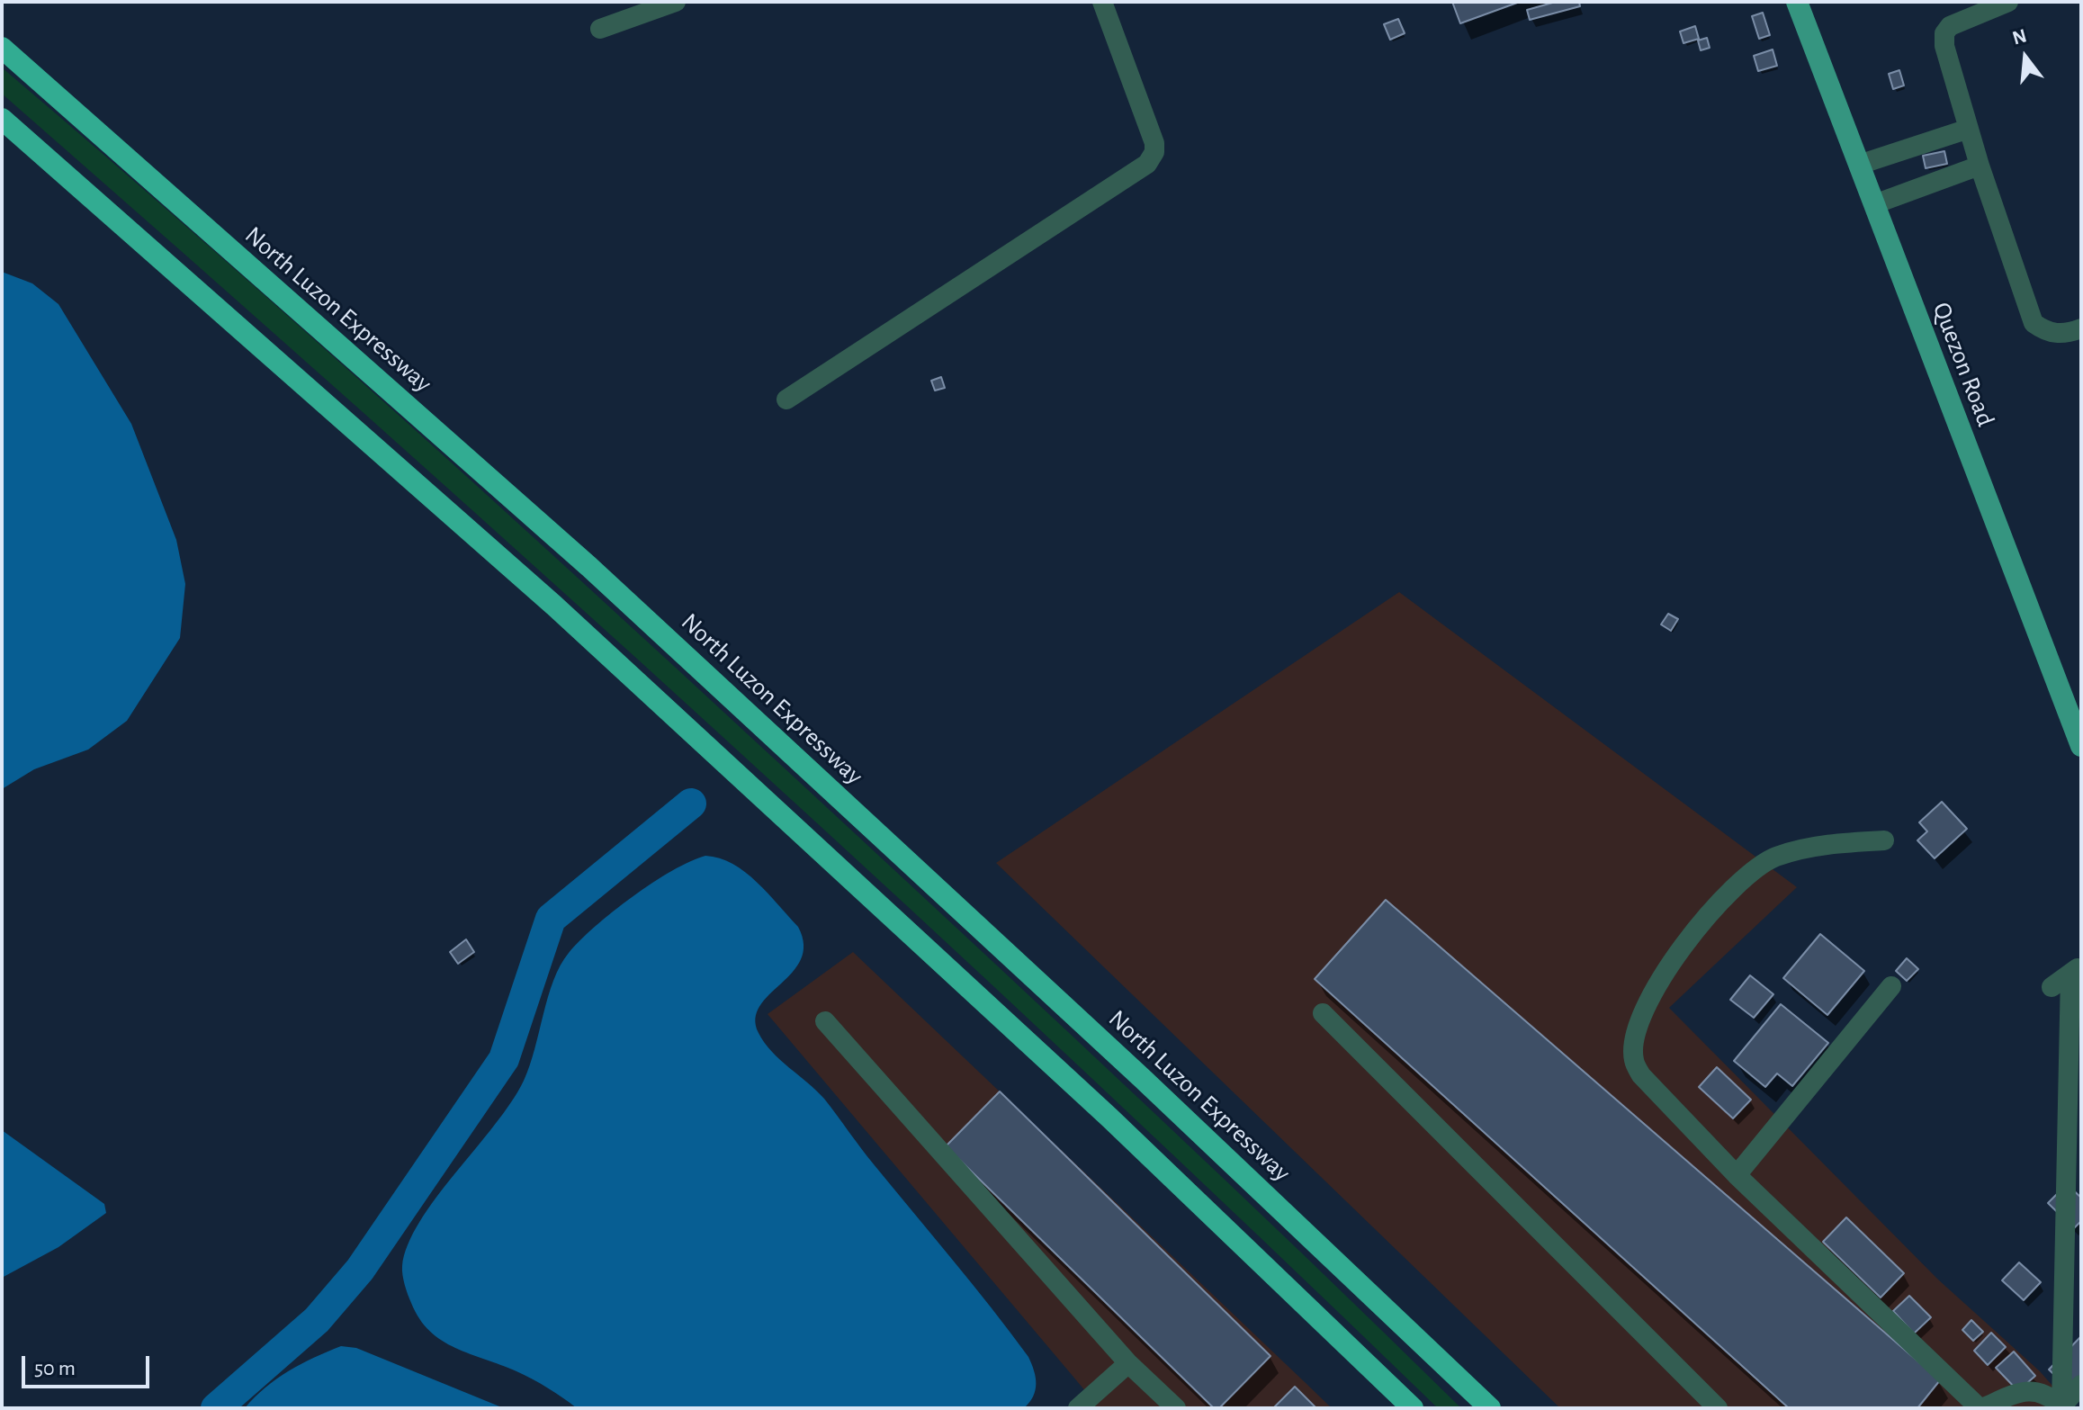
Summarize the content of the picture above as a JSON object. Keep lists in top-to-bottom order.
{
  "streets": {
    "highway": ["North Luzon Expressway"],
    "main road": ["Quezon Road"]
  },
  "scale_bar": "50 m",
  "north": "top"
}
